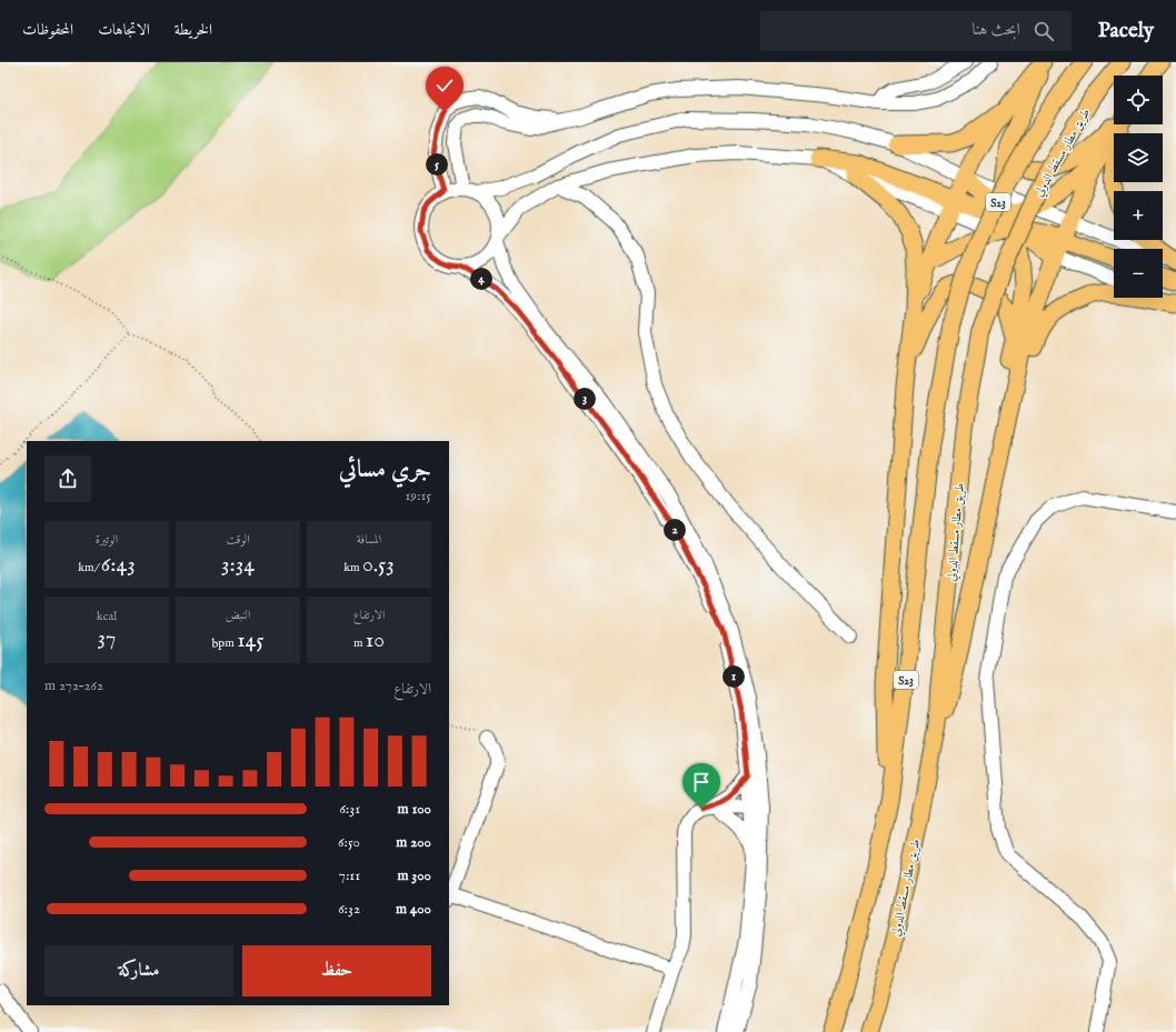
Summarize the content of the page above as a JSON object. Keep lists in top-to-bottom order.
{
  "streets": {
    "main road": ["طريق مطار مسقط الدولي", "S23"]
  },
  "page": {
    "header": "Pacely",
    "search": "ابحث هنا",
    "nav": ["الخريطة", "الاتجاهات", "المحفوظات"],
    "map_buttons": ["+", "−"],
    "pins": [
      "5",
      "4",
      "3",
      "2",
      "1"
    ],
    "heading": ["جري مسائي", "19:15"],
    "stats": [
      ["المسافة", "0.53 km"],
      ["الوقت", "3:34"],
      ["الوتيرة", "6:43 /km"],
      ["الارتفاع", "10 m"],
      ["النبض", "145 bpm"],
      ["kcal", "37"]
    ],
    "chart": ["الارتفاع", "262–272 m"],
    "list": [
      {
        "name": "100 m",
        "note": "6:31"
      },
      {
        "name": "200 m",
        "note": "6:50"
      },
      {
        "name": "300 m",
        "note": "7:11"
      },
      {
        "name": "400 m",
        "note": "6:32"
      }
    ],
    "buttons": ["حفظ", "مشاركة"]
  }
}
